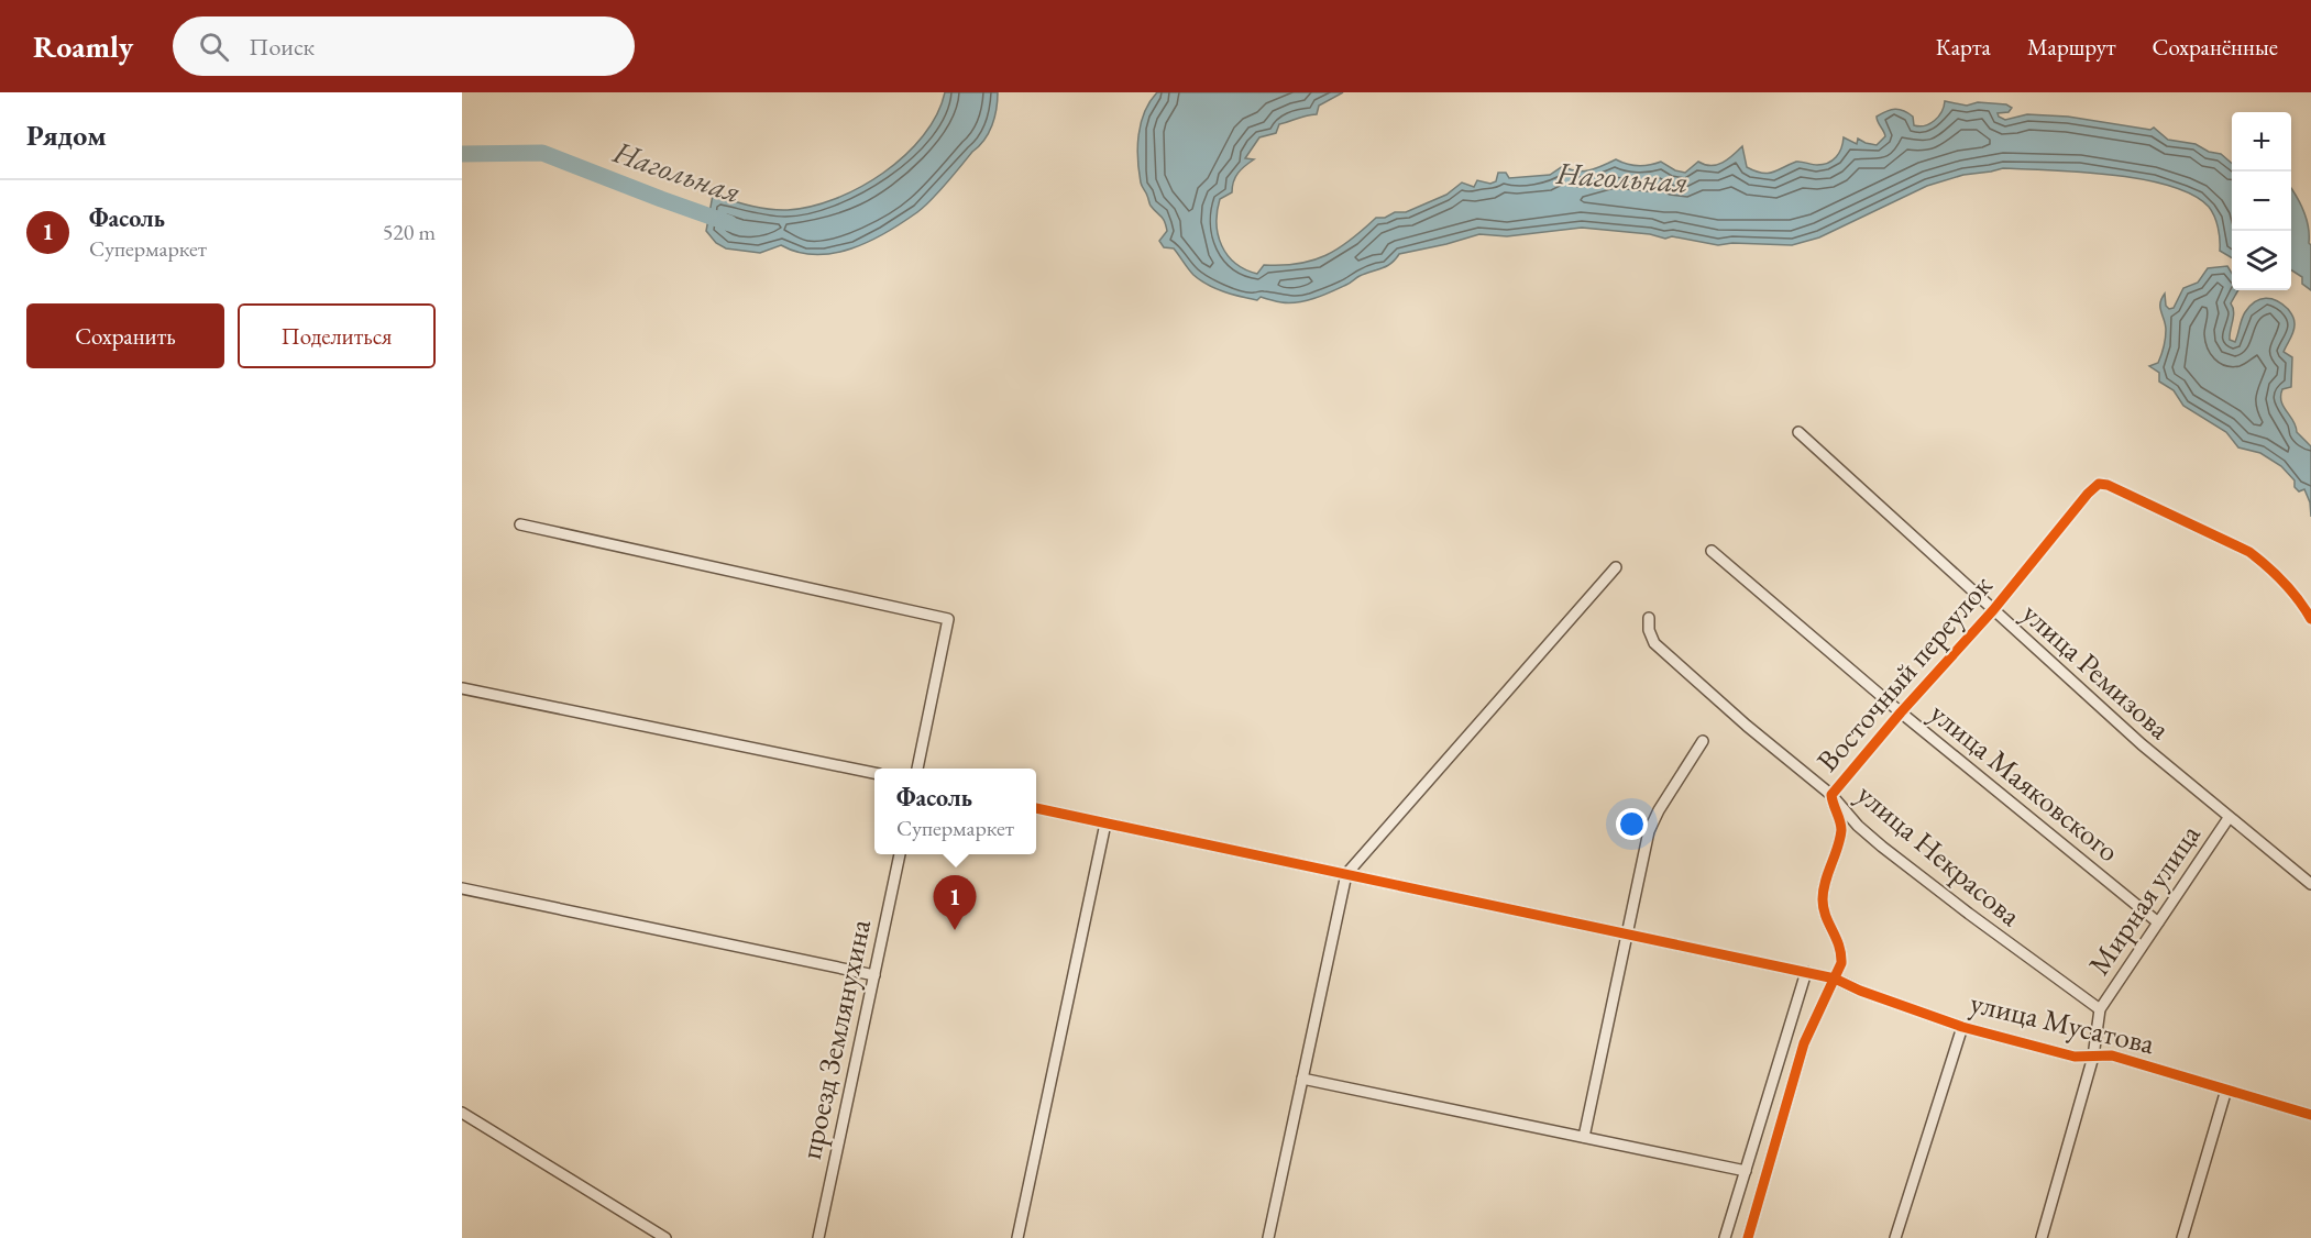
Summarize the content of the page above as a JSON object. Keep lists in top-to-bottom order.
{
  "streets": {
    "street": [
      "улица Ремизова",
      "Восточный переулок",
      "улица Маяковского",
      "улица Некрасова",
      "Мирная улица",
      "улица Мусатова",
      "проезд Землянухина"
    ]
  },
  "crossings": [
    ["улица Ремизова", "Восточный переулок"],
    ["улица Ремизова", "Мирная улица"],
    ["Восточный переулок", "улица Маяковского"],
    ["Восточный переулок", "улица Некрасова"],
    ["Восточный переулок", "улица Мусатова"],
    ["улица Маяковского", "Мирная улица"],
    ["улица Некрасова", "Мирная улица"],
    ["Мирная улица", "улица Мусатова"]
  ],
  "water": ["Нагольная"],
  "page": {
    "header": "Roamly",
    "search": "Поиск",
    "nav": ["Карта", "Маршрут", "Сохранённые"],
    "heading": "Рядом",
    "map_buttons": ["+", "−"],
    "list": [
      {
        "mark": "1",
        "name": "Фасоль",
        "note": "Супермаркет",
        "value": "520 m"
      }
    ],
    "buttons": ["Сохранить", "Поделиться"],
    "popup": ["Фасоль", "Супермаркет"],
    "pins": "1"
  }
}
